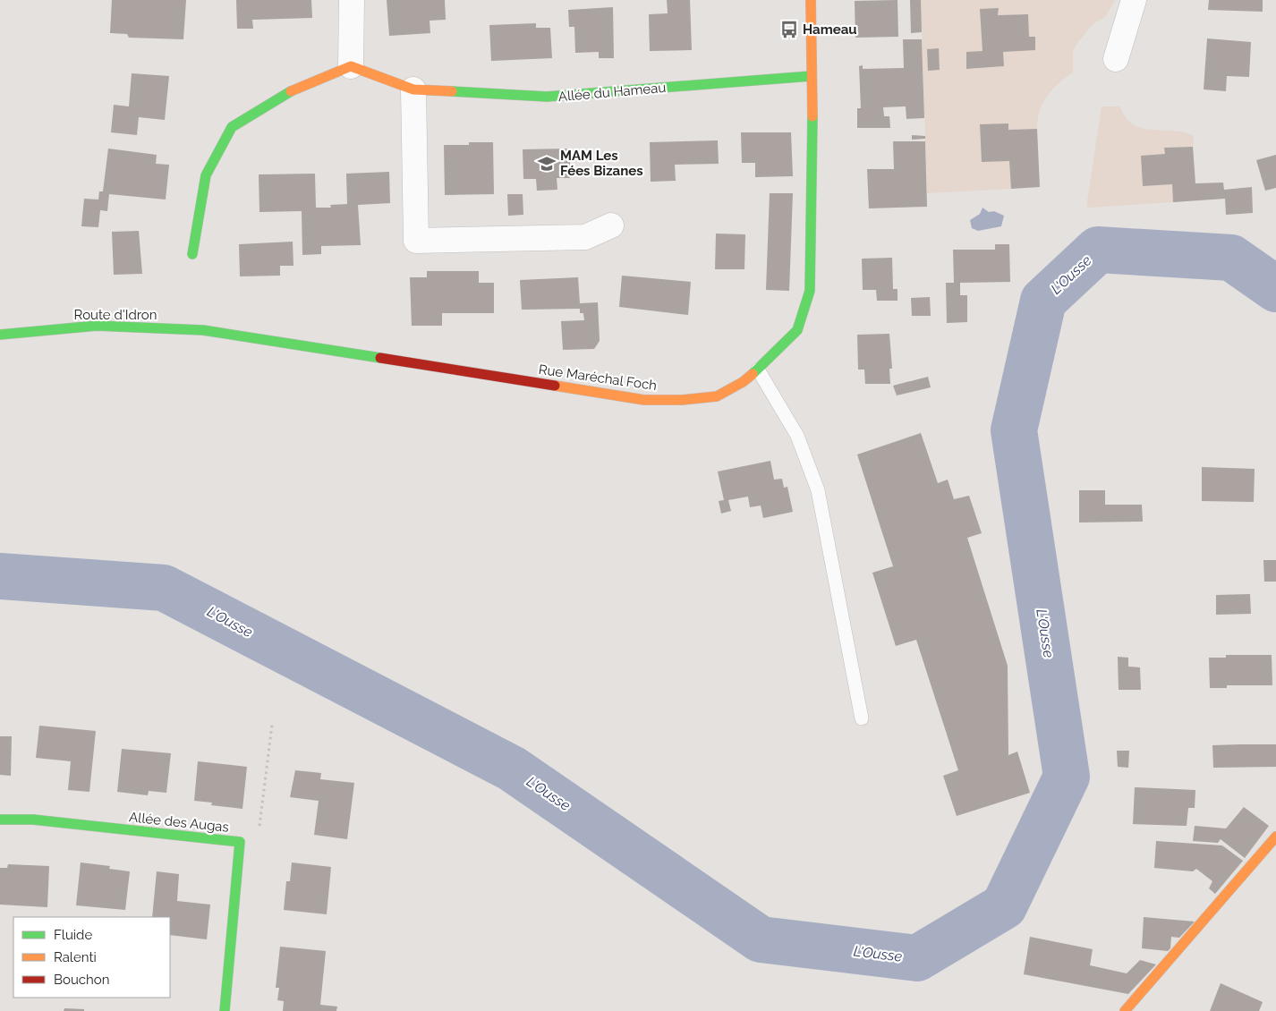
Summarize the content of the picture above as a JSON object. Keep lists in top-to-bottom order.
{
  "streets": {
    "street": [
      "Allée du Hameau",
      "Route d'Idron",
      "Rue Maréchal Foch",
      "Allée des Augas"
    ]
  },
  "crossings": [
    ["Allée du Hameau", "Rue Maréchal Foch"],
    ["Route d'Idron", "Rue Maréchal Foch"]
  ],
  "water": ["L'Ousse"],
  "places": {
    "bus stop": ["Hameau"],
    "school or university": ["MAM Les Fées Bizanes"]
  },
  "legend": ["Fluide", "Ralenti", "Bouchon"]
}
